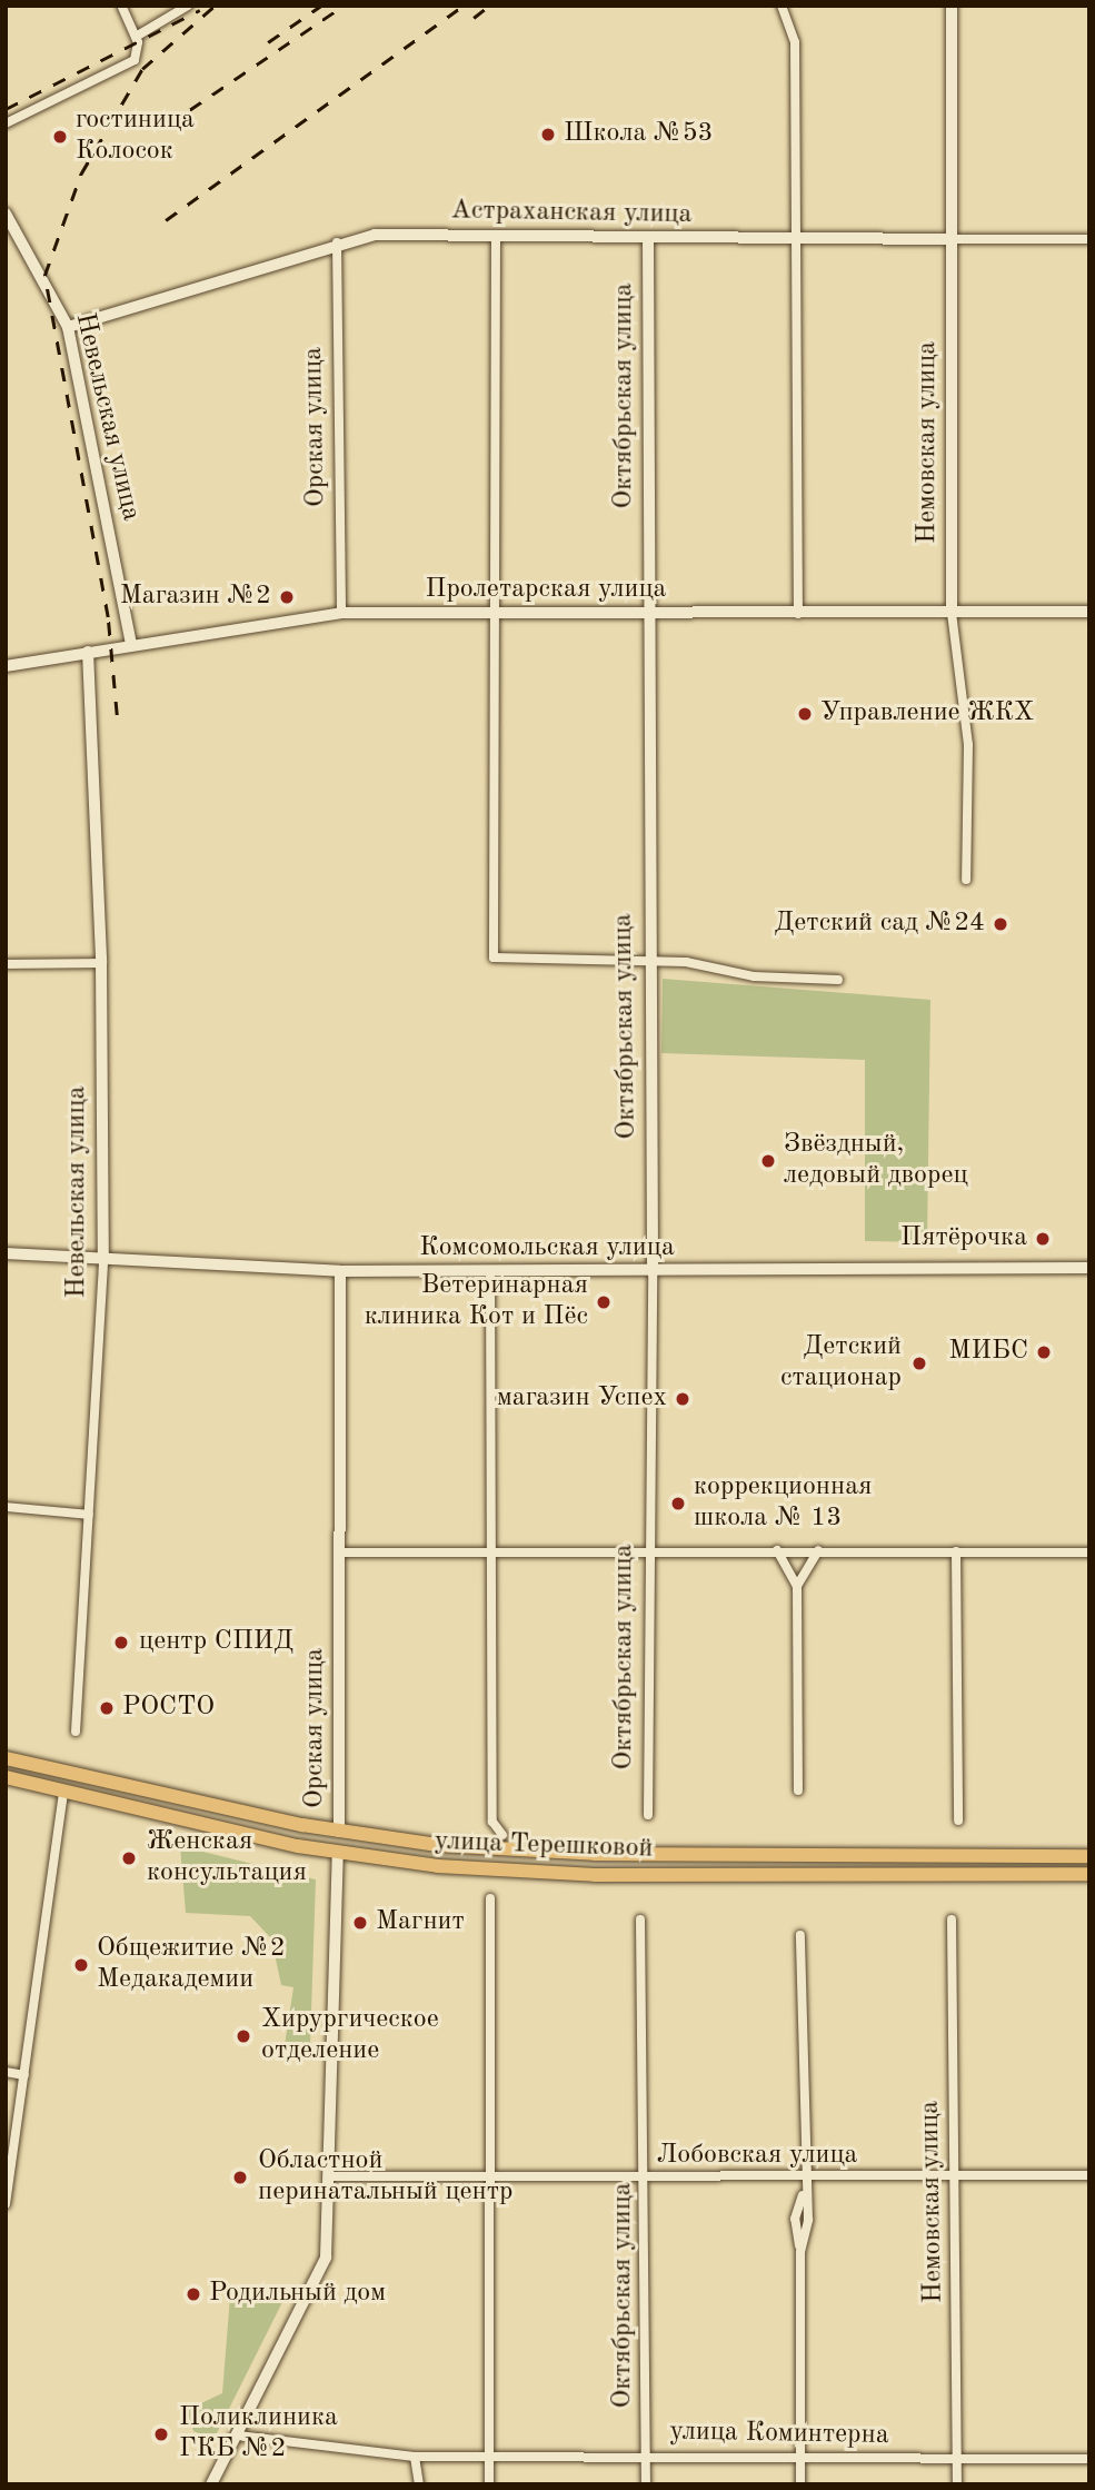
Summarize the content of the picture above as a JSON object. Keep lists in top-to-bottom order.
{
  "streets": {
    "main road": ["Орская улица", "улица Терешковой"],
    "street": [
      "Астраханская улица",
      "Октябрьская улица",
      "Невельская улица",
      "Немовская улица",
      "Пролетарская улица",
      "Комсомольская улица",
      "Лобовская улица",
      "улица Коминтерна"
    ]
  },
  "crossings": [
    ["Астраханская улица", "Октябрьская улица"],
    ["Астраханская улица", "Невельская улица"],
    ["Астраханская улица", "Орская улица"],
    ["Астраханская улица", "Немовская улица"],
    ["Октябрьская улица", "Пролетарская улица"],
    ["Октябрьская улица", "Комсомольская улица"],
    ["Октябрьская улица", "Лобовская улица"],
    ["Октябрьская улица", "улица Коминтерна"],
    ["Невельская улица", "Пролетарская улица"],
    ["Невельская улица", "Комсомольская улица"],
    ["Орская улица", "Пролетарская улица"],
    ["Орская улица", "Комсомольская улица"],
    ["Орская улица", "улица Терешковой"],
    ["Орская улица", "Лобовская улица"],
    ["Орская улица", "улица Коминтерна"],
    ["Немовская улица", "Пролетарская улица"],
    ["Немовская улица", "Лобовская улица"],
    ["Немовская улица", "улица Коминтерна"]
  ],
  "places": [
    "Школа №53",
    "гостиница Колосок",
    "Магазин №2",
    "Управление ЖКХ",
    "Детский сад №24",
    "Звёздный, ледовый дворец",
    "Пятёрочка",
    "Ветеринарная клиника Кот и Пёс",
    "МИБС",
    "Детский стационар",
    "магазин Успех",
    "коррекционная школа № 13",
    "центр СПИД",
    "РОСТО",
    "Женская консультация",
    "Магнит",
    "Общежитие №2 Медакадемии",
    "Хирургическое отделение",
    "Областной перинатальный центр",
    "Родильный дом",
    "Поликлиника ГКБ №2"
  ]
}
